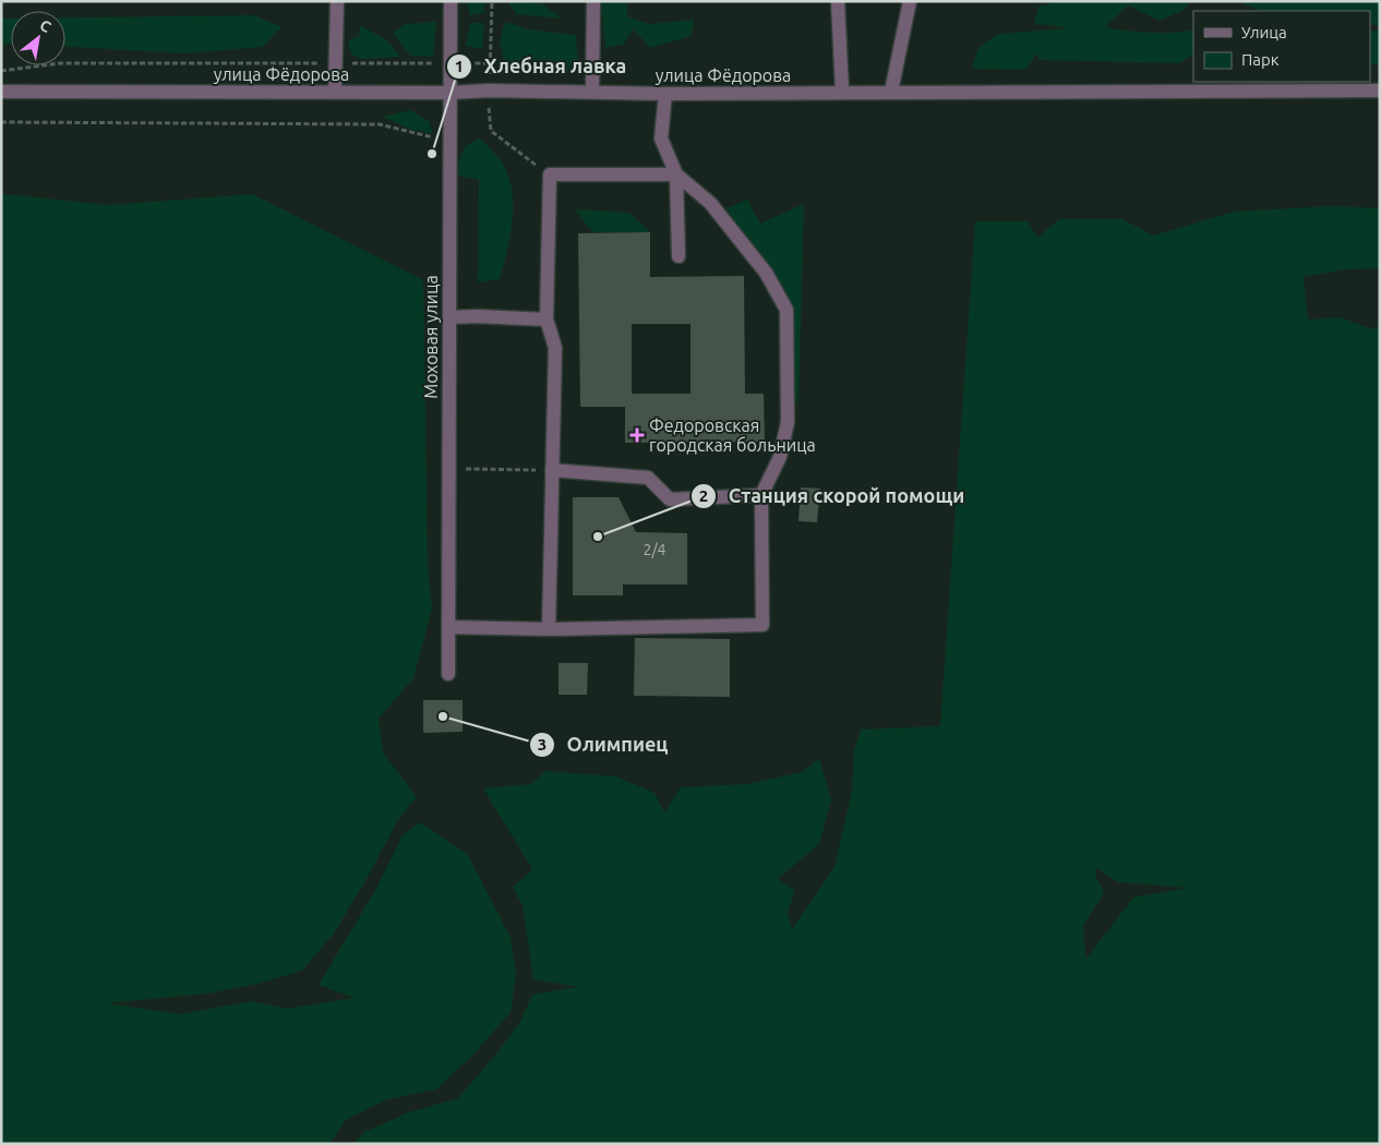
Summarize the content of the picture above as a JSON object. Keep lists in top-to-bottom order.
{
  "streets": {
    "street": ["улица Фёдорова", "Моховая улица"]
  },
  "crossings": [
    ["улица Фёдорова", "Моховая улица"]
  ],
  "places": {
    "other": ["Хлебная лавка", "Станция скорой помощи", "Олимпиец"],
    "health": ["Федоровская городская больница"]
  },
  "house_numbers": ["2/4"],
  "legend": ["Улица", "Парк"],
  "north": "top right"
}
